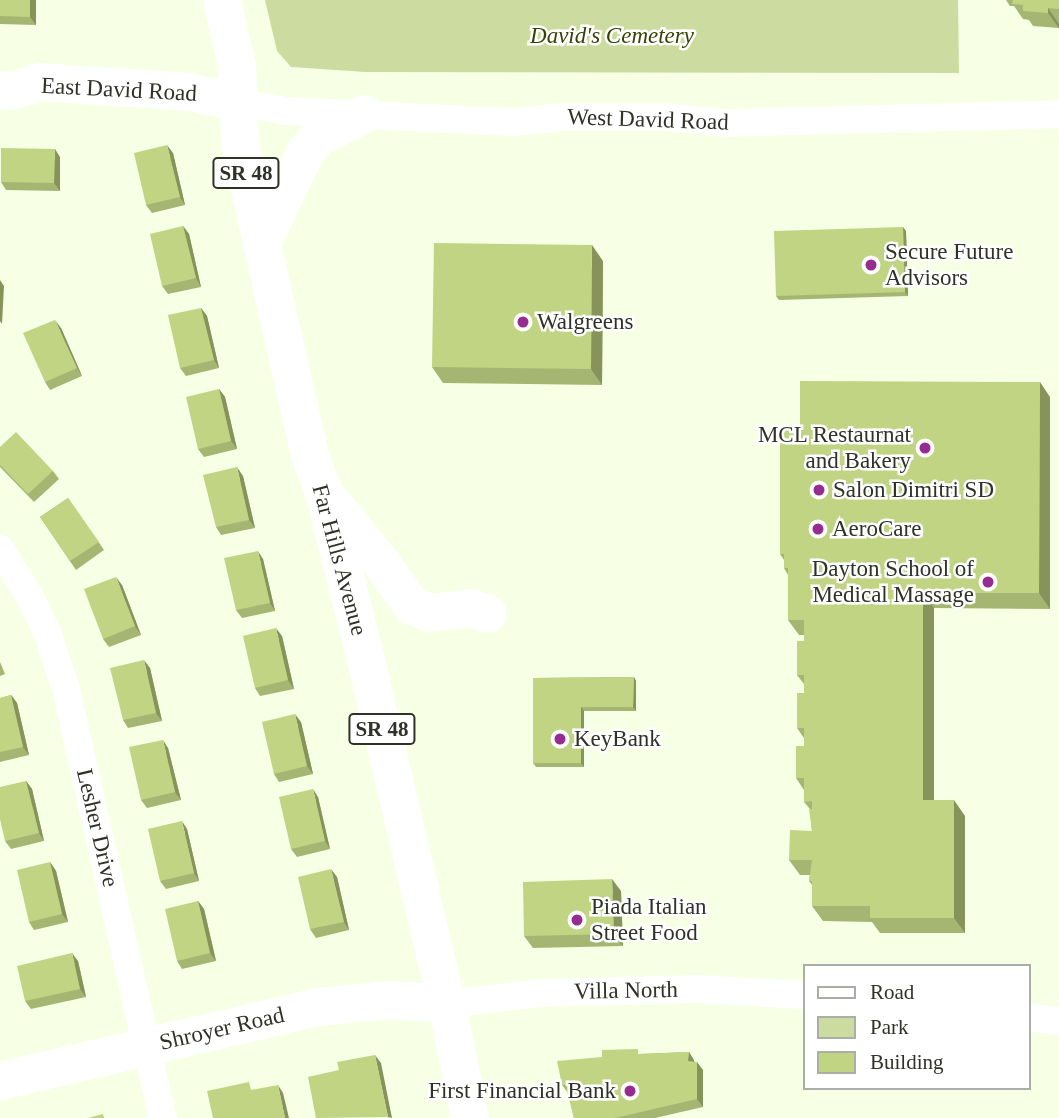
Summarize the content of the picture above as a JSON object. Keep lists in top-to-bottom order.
{
  "streets": {
    "main road": [
      "East David Road",
      "SR 48",
      "Far Hills Avenue",
      "Shroyer Road"
    ],
    "street": ["West David Road", "Lesher Drive", "Villa North"]
  },
  "crossings": [
    ["East David Road", "West David Road"],
    ["East David Road", "Far Hills Avenue"],
    ["West David Road", "Far Hills Avenue"],
    ["Far Hills Avenue", "Villa North"],
    ["Far Hills Avenue", "Shroyer Road"],
    ["Lesher Drive", "Shroyer Road"],
    ["Villa North", "Shroyer Road"]
  ],
  "parks": ["David's Cemetery"],
  "places": [
    "Secure Future Advisors",
    "Walgreens",
    "MCL Restaurnat and Bakery",
    "Salon Dimitri SD",
    "AeroCare",
    "Dayton School of Medical Massage",
    "KeyBank",
    "Piada Italian Street Food",
    "First Financial Bank"
  ],
  "legend": ["Road", "Park", "Building"]
}
